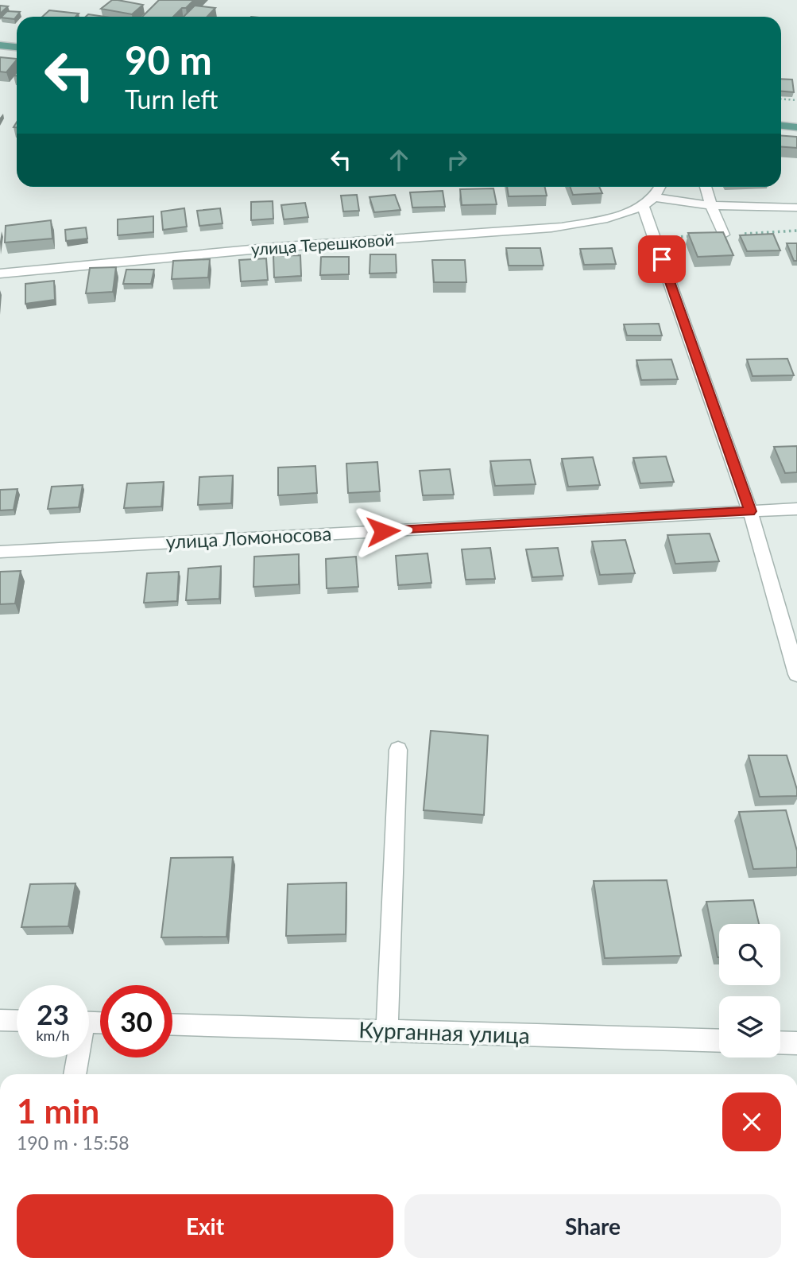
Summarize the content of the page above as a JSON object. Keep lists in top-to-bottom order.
{
  "streets": {
    "street": ["улица Терешковой", "улица Ломоносова", "Курганная улица"]
  },
  "page": {
    "turn": ["90 m", "Turn left"],
    "speed": "23 km/h",
    "limit": "30",
    "heading": ["1 min", "190 m · 15:58"],
    "buttons": ["Exit", "Share"]
  }
}
